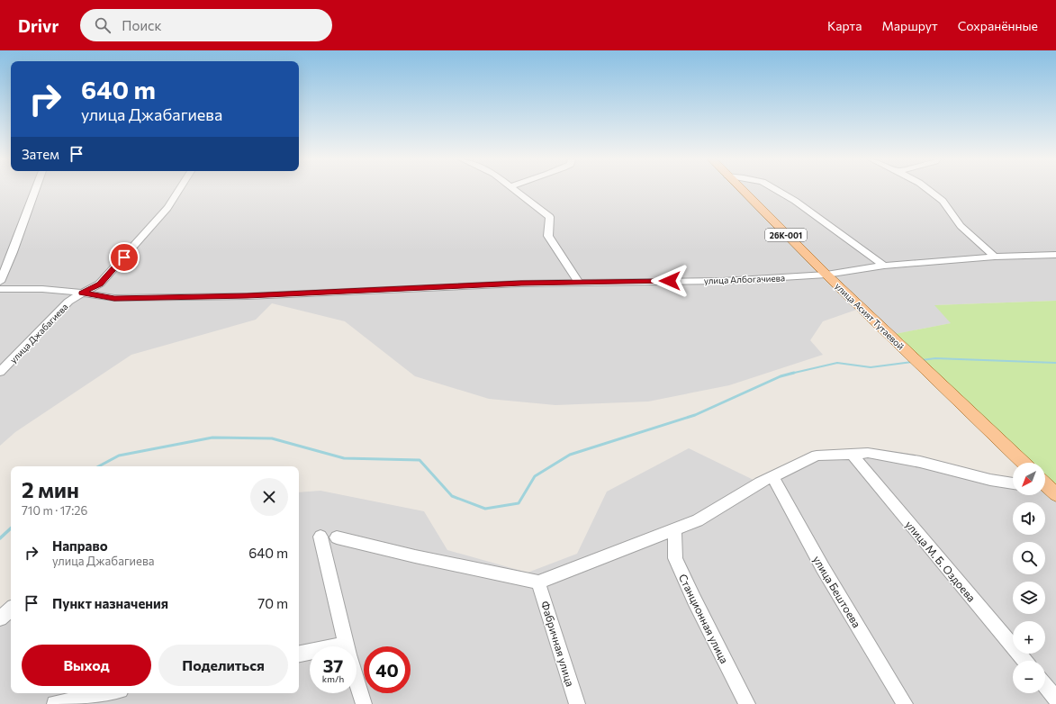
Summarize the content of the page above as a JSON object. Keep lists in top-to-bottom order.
{
  "streets": {
    "main road": ["26К-001", "улица Асият Тутаевой"],
    "street": [
      "улица Албогачиева",
      "улица Джабагиева",
      "улица М. Б. Оздоева",
      "улица Бештоева",
      "Станционная улица",
      "Фабричная улица"
    ]
  },
  "crossings": [
    ["улица Албогачиева", "улица Асият Тутаевой"],
    ["улица Албогачиева", "улица Джабагиева"]
  ],
  "north": "bottom left",
  "page": {
    "header": "Drivr",
    "search": "Поиск",
    "nav": ["Карта", "Маршрут", "Сохранённые"],
    "turn": ["640 m", "улица Джабагиева"],
    "then": "Затем",
    "map_buttons": ["+", "−"],
    "heading": ["2 мин", "710 m · 17:26"],
    "list": [
      {
        "name": "Направо",
        "note": "улица Джабагиева",
        "value": "640 m"
      },
      {
        "name": "Пункт назначения",
        "value": "70 m"
      }
    ],
    "buttons": ["Выход", "Поделиться"],
    "speed": "37 km/h",
    "limit": "40"
  }
}
